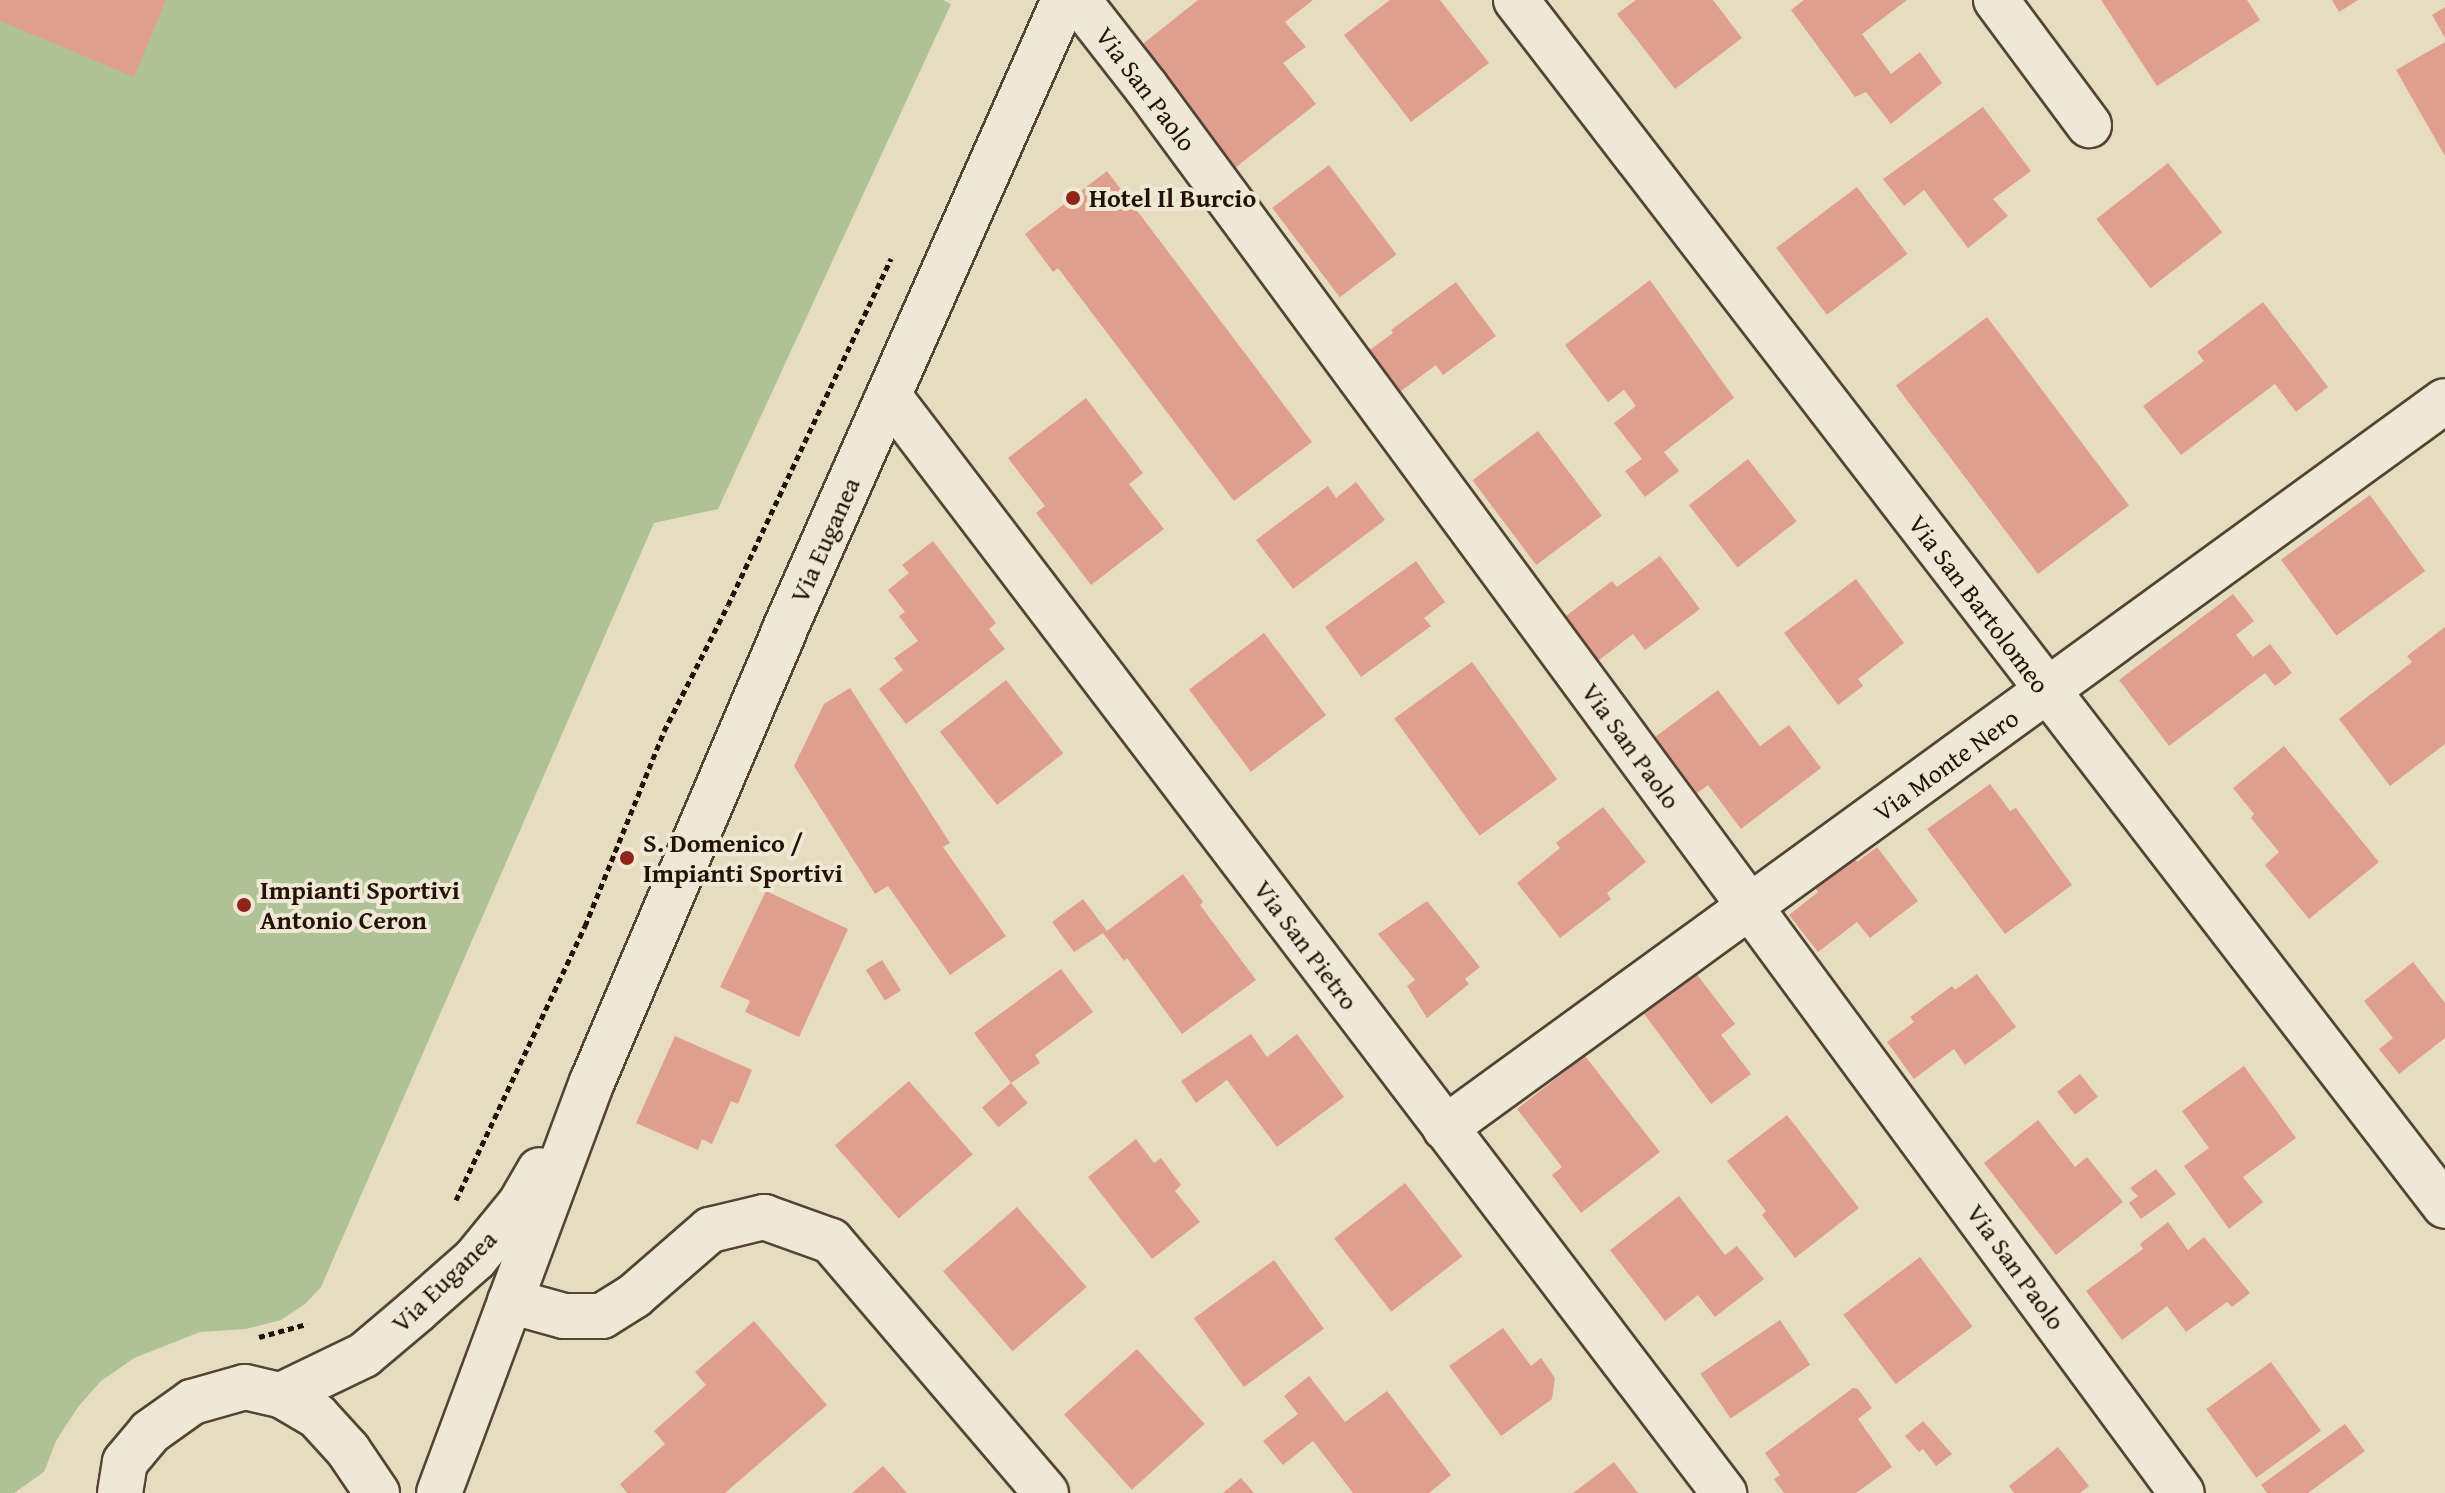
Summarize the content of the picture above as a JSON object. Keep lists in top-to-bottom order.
{
  "streets": {
    "street": [
      "Via San Paolo",
      "Via Euganea",
      "Via San Bartolomeo",
      "Via Monte Nero",
      "Via San Pietro"
    ]
  },
  "crossings": [
    ["Via San Paolo", "Via Monte Nero"],
    ["Via Euganea", "Via San Pietro"],
    ["Via San Bartolomeo", "Via Monte Nero"],
    ["Via Monte Nero", "Via San Pietro"]
  ],
  "places": ["Hotel Il Burcio", "S. Domenico / Impianti Sportivi", "Impianti Sportivi Antonio Ceron"]
}
